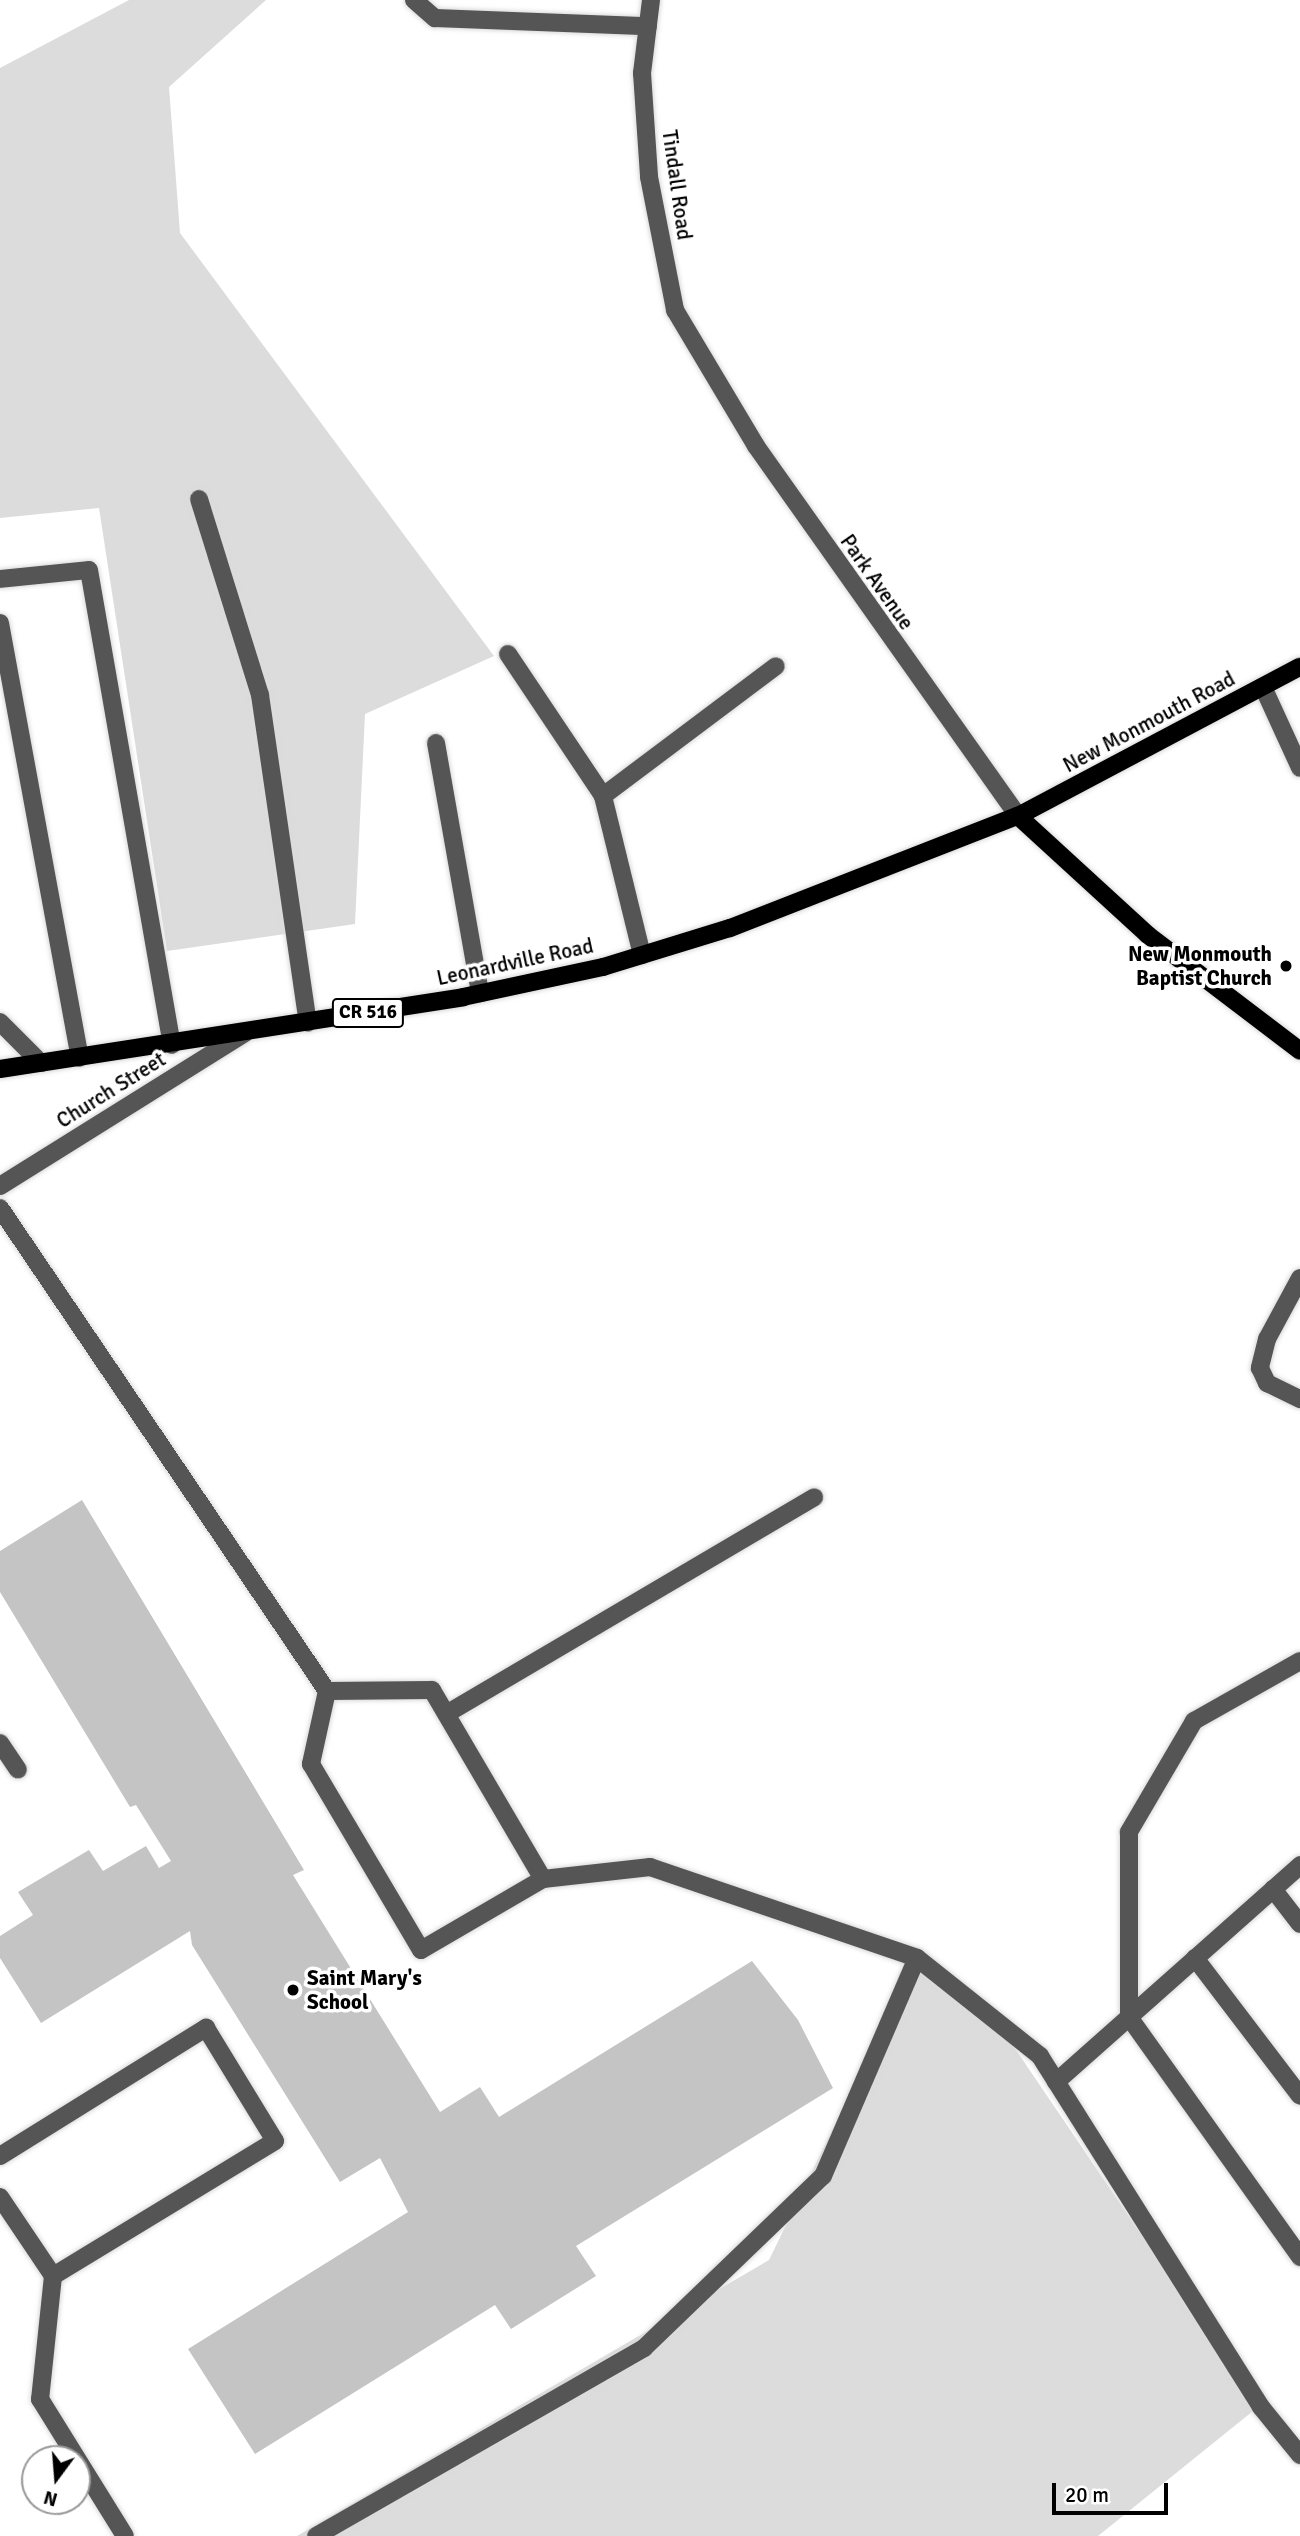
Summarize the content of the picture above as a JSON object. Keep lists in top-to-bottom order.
{
  "streets": {
    "main road": ["New Monmouth Road", "Leonardville Road", "CR 516"],
    "street": ["Tindall Road", "Park Avenue", "Church Street"]
  },
  "crossings": [
    ["Tindall Road", "Park Avenue"],
    ["Park Avenue", "New Monmouth Road"],
    ["Park Avenue", "Leonardville Road"],
    ["New Monmouth Road", "Leonardville Road"],
    ["Leonardville Road", "Church Street"]
  ],
  "places": ["New Monmouth Baptist Church", "Saint Mary's School"],
  "scale_bar": "20 m",
  "north": "bottom"
}
